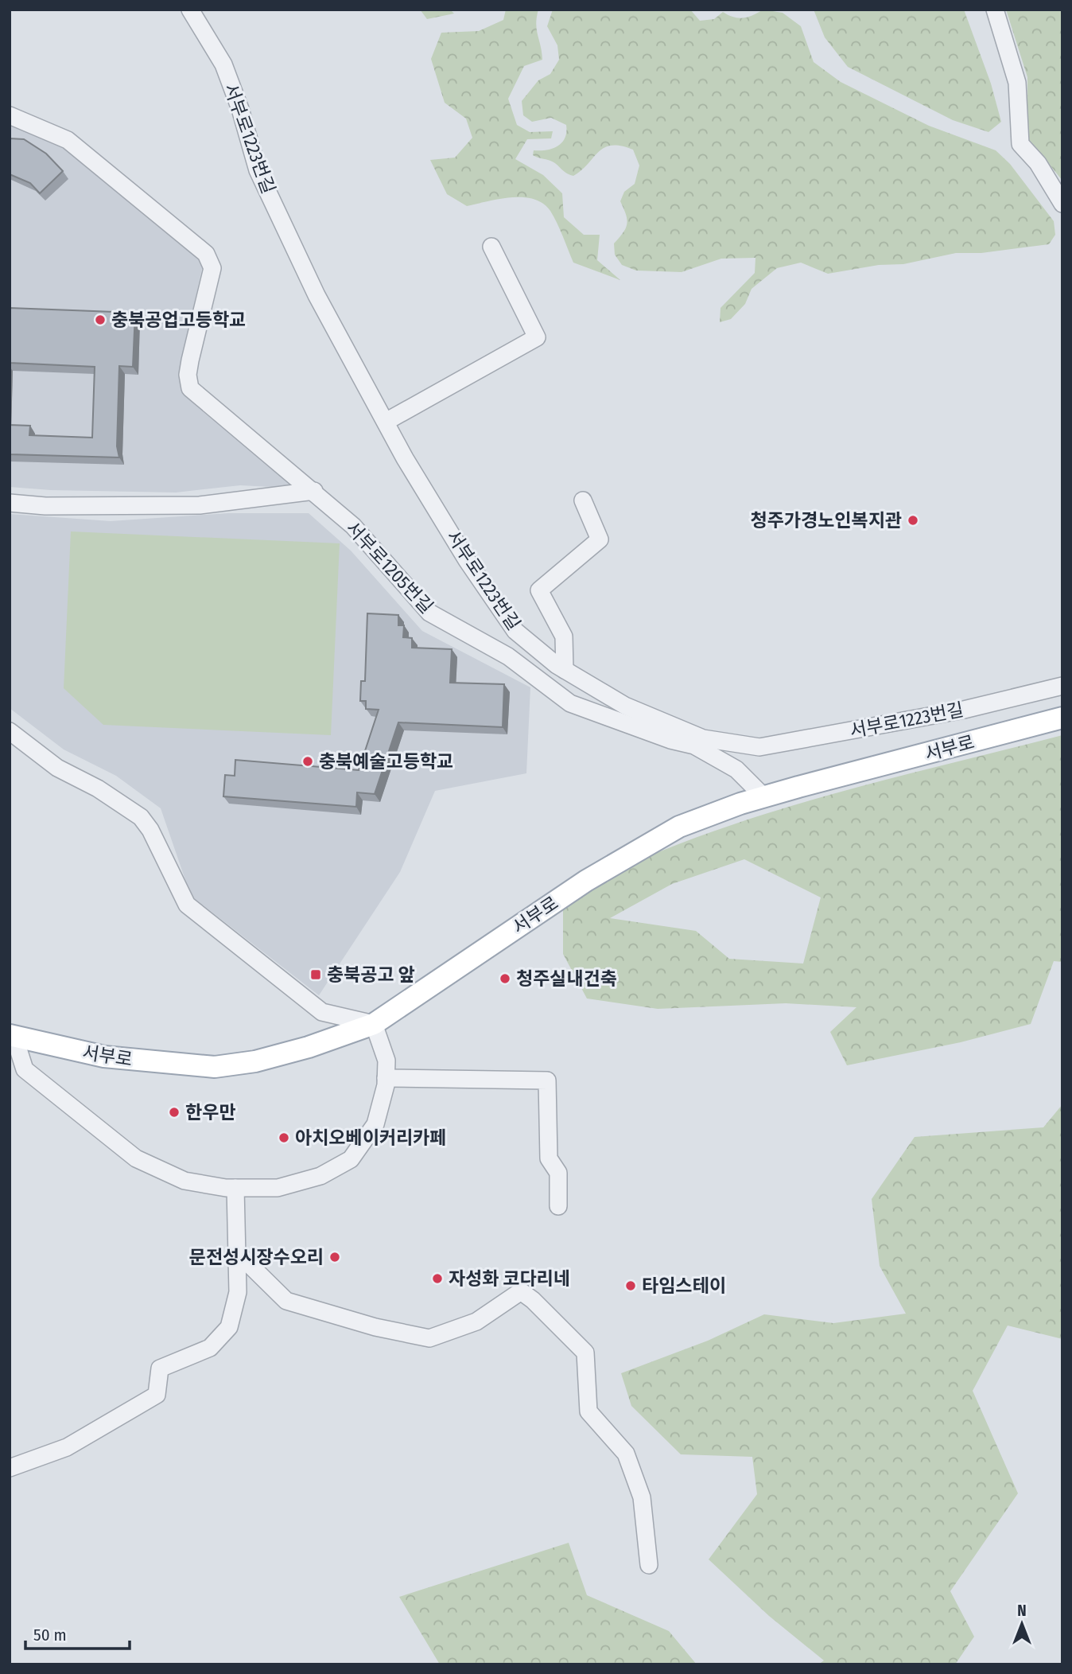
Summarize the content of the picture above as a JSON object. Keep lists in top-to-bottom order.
{
  "streets": {
    "main road": ["서부로"],
    "street": ["서부로1223번길", "서부로1205번길"]
  },
  "crossings": [
    ["서부로1223번길", "서부로1205번길"],
    ["서부로1205번길", "서부로"]
  ],
  "places": {
    "other": [
      "충북공업고등학교",
      "청주가경노인복지관",
      "충북예술고등학교",
      "청주실내건축",
      "한우만",
      "아치오베이커리카페",
      "문전성시장수오리",
      "자성화 코다리네",
      "타임스테이"
    ],
    "transit": ["충북공고 앞"]
  },
  "scale_bar": "50 m",
  "north": "top"
}
